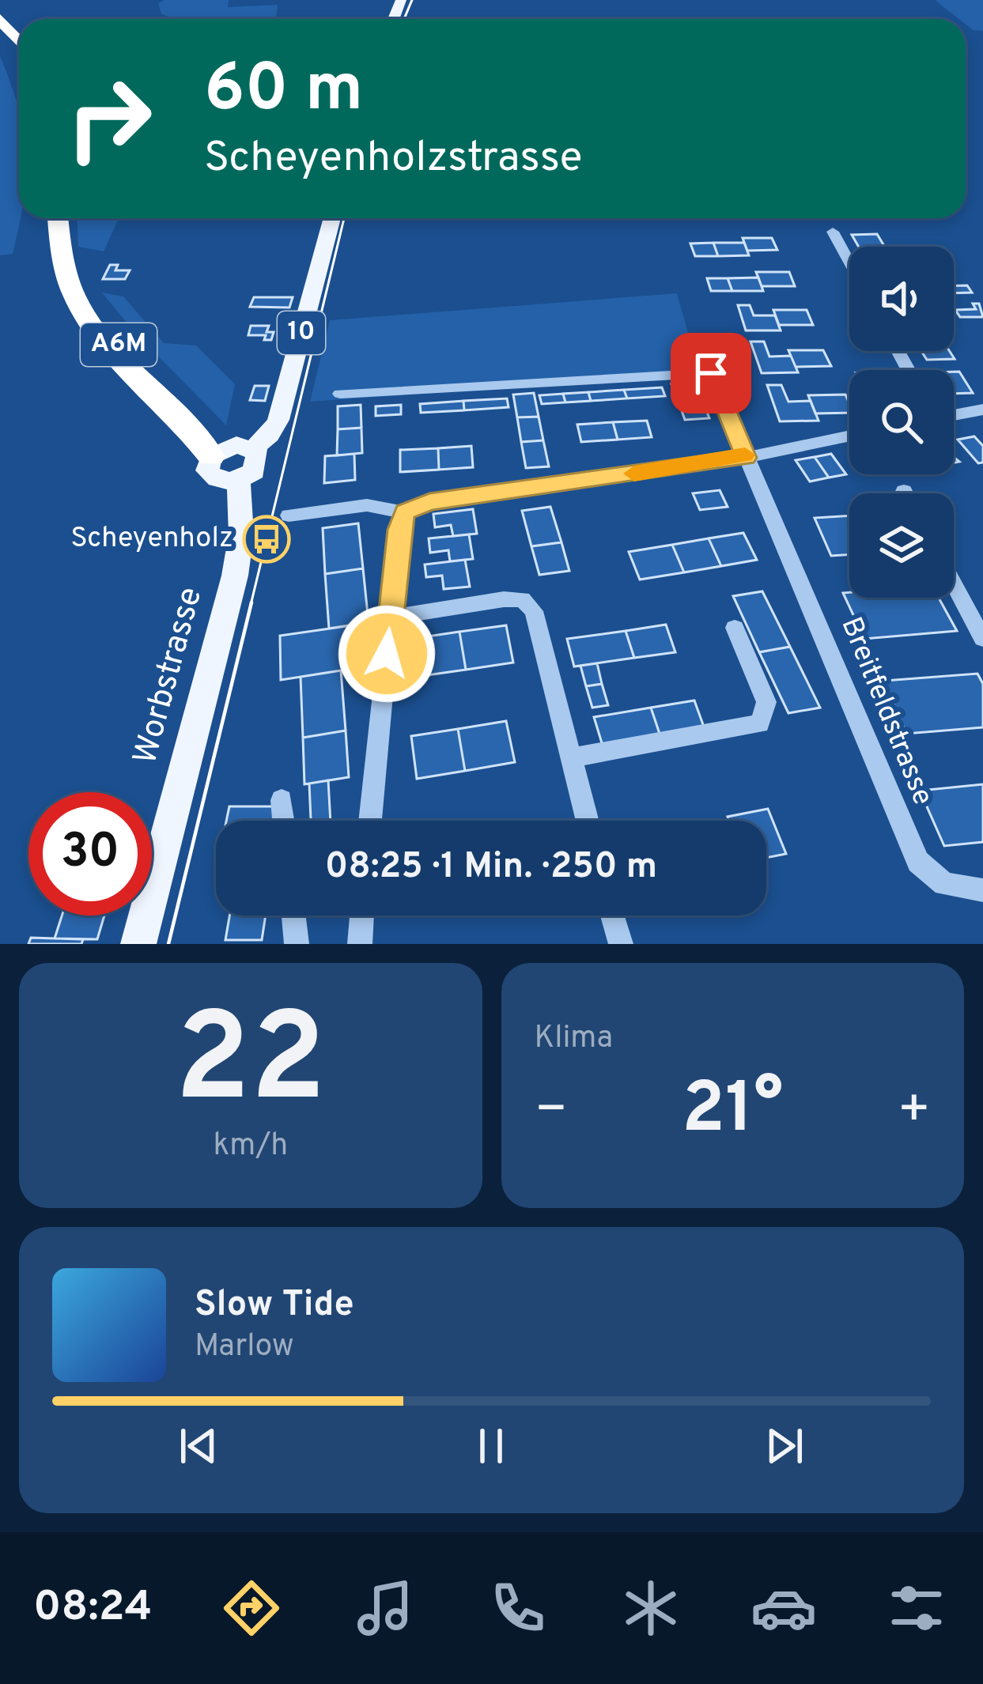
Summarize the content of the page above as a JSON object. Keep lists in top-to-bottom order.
{
  "streets": {
    "highway": ["A6M"],
    "main road": ["10", "Worbstrasse"],
    "street": ["Breitfeldstrasse"]
  },
  "crossings": [
    ["10", "A6M"]
  ],
  "places": {
    "bus stop": ["Scheyenholz"]
  },
  "page": {
    "turn": ["60 m", "Scheyenholzstrasse"],
    "limit": "30",
    "trip": "08:25 · 1 Min. · 250 m",
    "tile": [
      ["22", "km/h"],
      "Klima"
    ],
    "heat": ["−", "21°", "+"],
    "song": ["Slow Tide", "Marlow"],
    "tabs": "08:24"
  }
}
